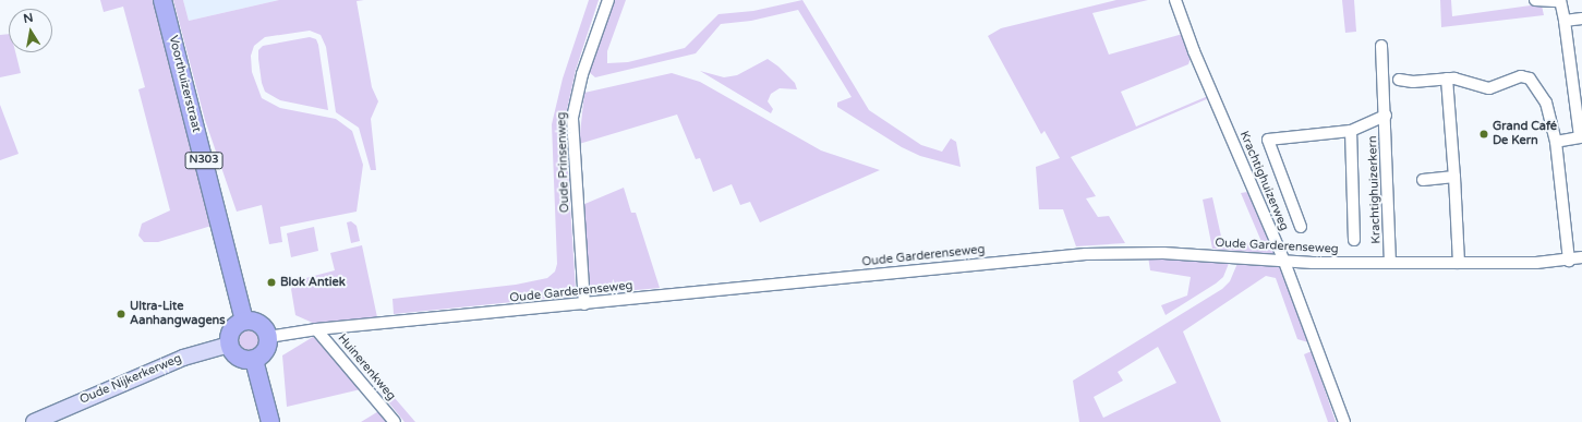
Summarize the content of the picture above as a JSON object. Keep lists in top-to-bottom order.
{
  "streets": {
    "main road": ["Voorthuizerstraat", "N303"],
    "street": [
      "Oude Prinsenweg",
      "Krachtighuizerweg",
      "Krachtighuizerkern",
      "Oude Garderenseweg",
      "Huinerenkweg",
      "Oude Nijkerkerweg"
    ]
  },
  "crossings": [
    ["Voorthuizerstraat", "Oude Garderenseweg"],
    ["Voorthuizerstraat", "Oude Nijkerkerweg"],
    ["Oude Prinsenweg", "Oude Garderenseweg"],
    ["Krachtighuizerweg", "Oude Garderenseweg"],
    ["Krachtighuizerkern", "Oude Garderenseweg"],
    ["Oude Garderenseweg", "Huinerenkweg"],
    ["Oude Garderenseweg", "Oude Nijkerkerweg"]
  ],
  "places": ["Grand Café De Kern", "Blok Antiek", "Ultra-Lite Aanhangwagens"],
  "north": "top"
}
